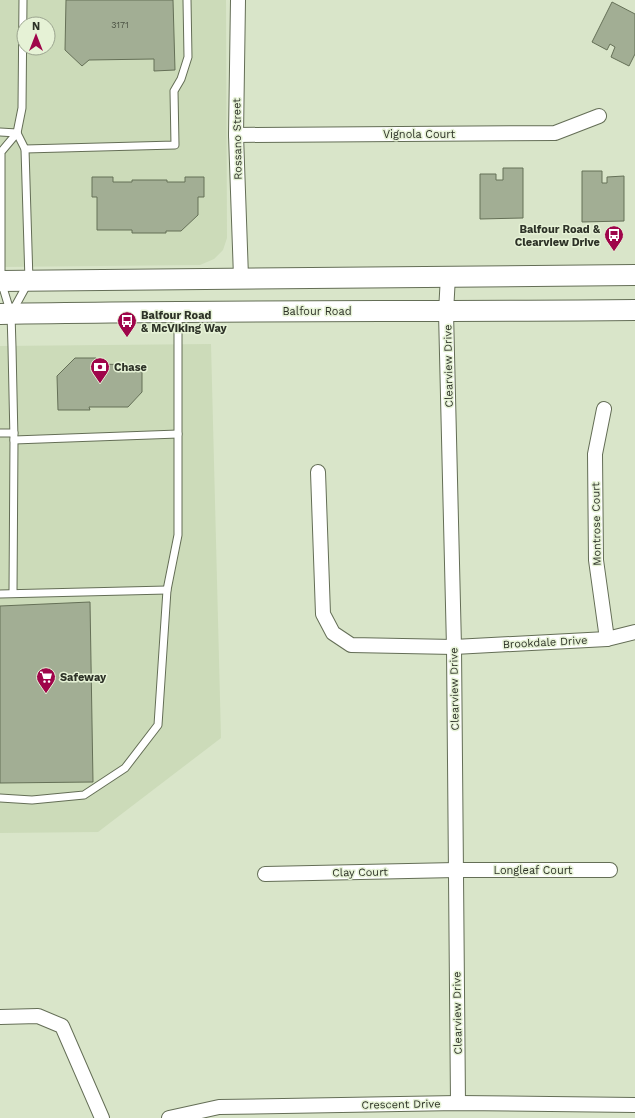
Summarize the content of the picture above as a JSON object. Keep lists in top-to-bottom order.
{
  "streets": {
    "main road": ["Balfour Road"],
    "street": [
      "Vignola Court",
      "Rossano Street",
      "Clearview Drive",
      "Montrose Court",
      "Brookdale Drive",
      "Longleaf Court",
      "Clay Court",
      "Crescent Drive"
    ]
  },
  "crossings": [
    ["Vignola Court", "Rossano Street"],
    ["Balfour Road", "Clearview Drive"],
    ["Clearview Drive", "Brookdale Drive"],
    ["Clearview Drive", "Longleaf Court"],
    ["Clearview Drive", "Clay Court"],
    ["Clearview Drive", "Crescent Drive"],
    ["Montrose Court", "Brookdale Drive"],
    ["Longleaf Court", "Clay Court"]
  ],
  "places": {
    "bus stop": ["Balfour Road & Clearview Drive", "Balfour Road & McViking Way"],
    "bank": ["Chase"],
    "supermarket": ["Safeway"]
  },
  "house_numbers": ["3171"],
  "north": "top"
}
